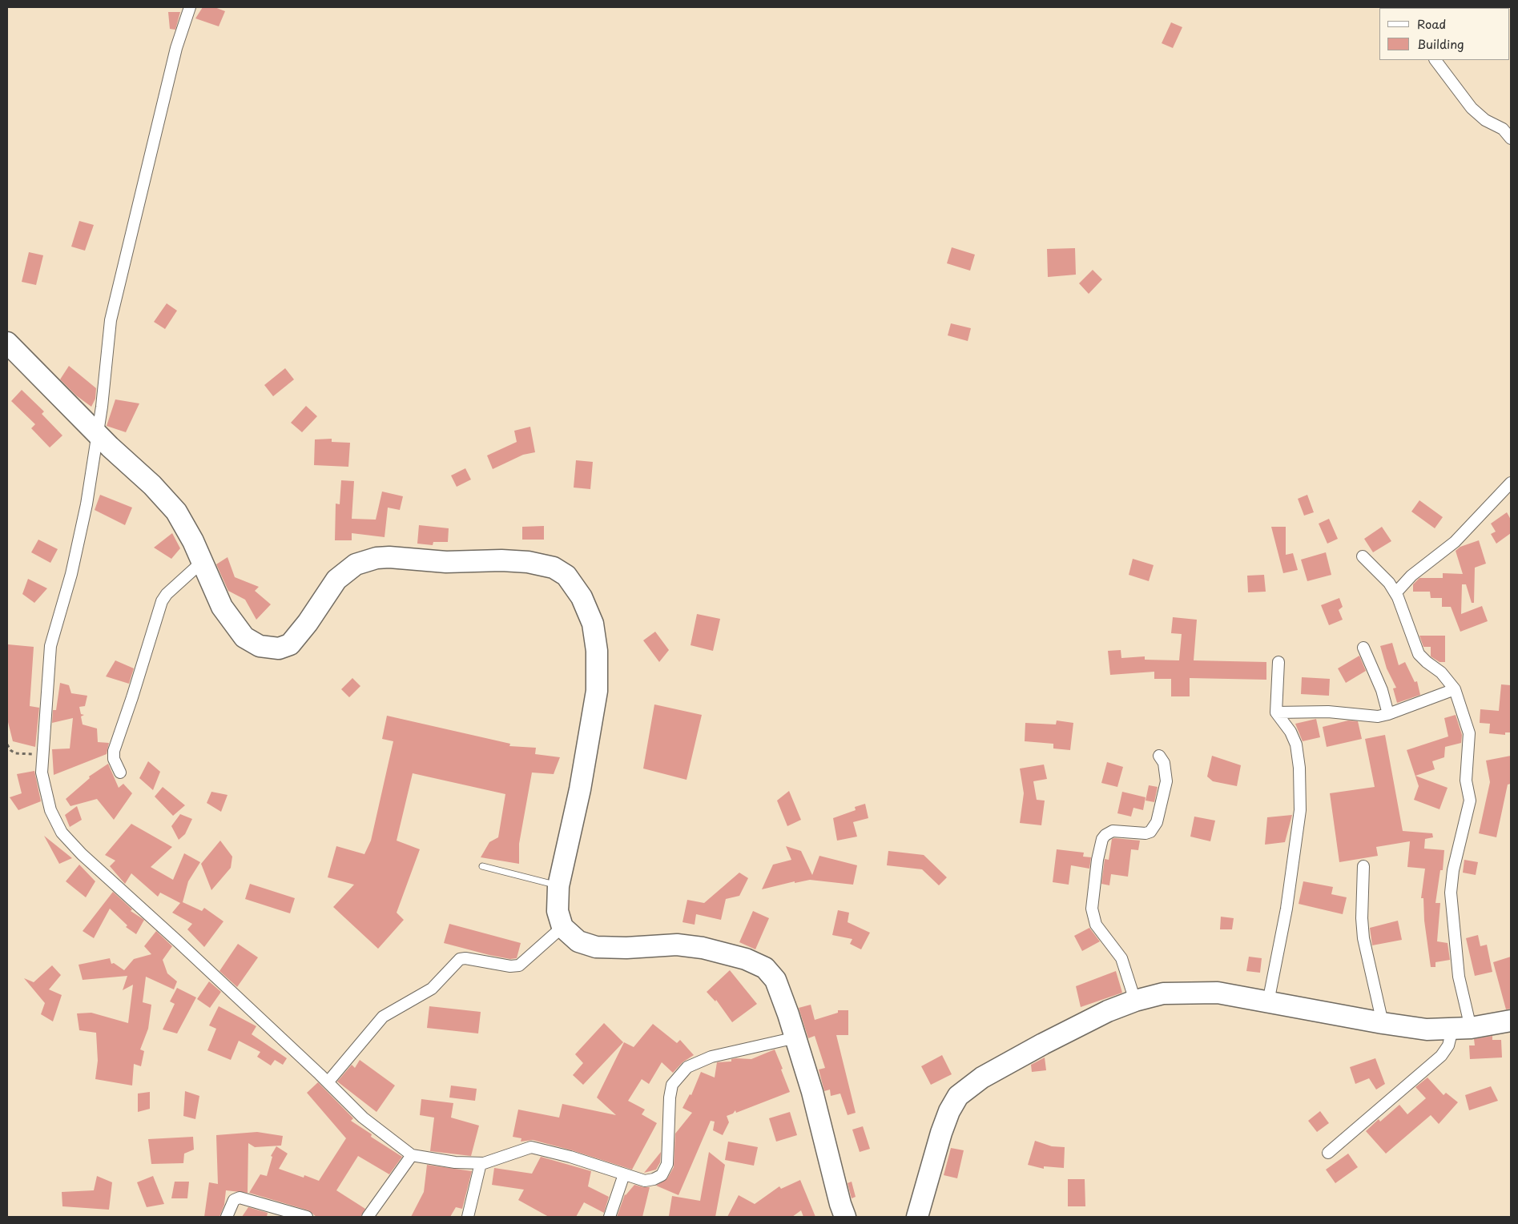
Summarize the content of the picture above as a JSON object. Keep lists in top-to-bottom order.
{
  "legend": ["Road", "Building"]
}
